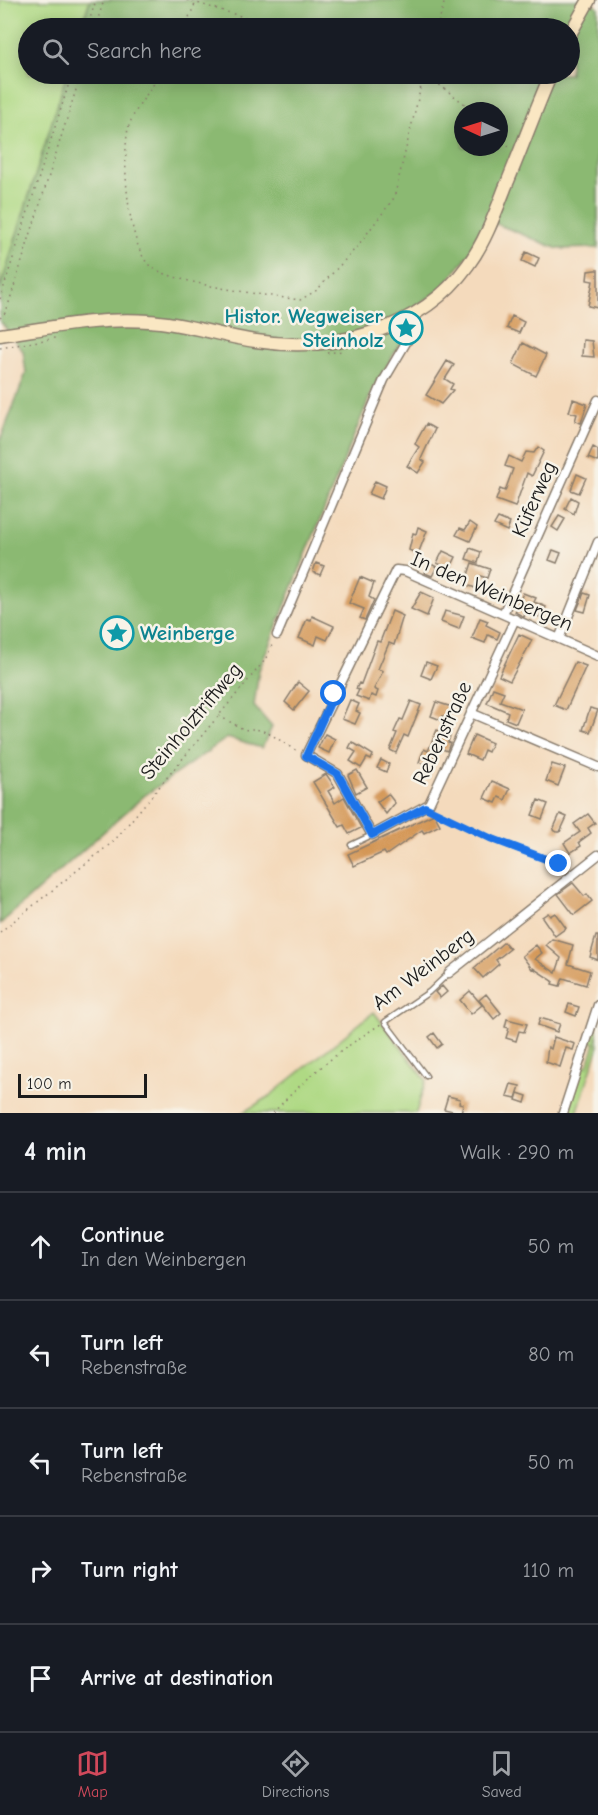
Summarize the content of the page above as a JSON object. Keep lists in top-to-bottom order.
{
  "streets": {
    "street": [
      "Küferweg",
      "In den Weinbergen",
      "Rebenstraße",
      "Am Weinberg"
    ],
    "path": ["Steinholztriftweg"]
  },
  "crossings": [
    ["Küferweg", "In den Weinbergen"],
    ["In den Weinbergen", "Rebenstraße"]
  ],
  "places": {
    "place": ["Histor. Wegweiser Steinholz", "Weinberge"]
  },
  "scale_bar": "100 m",
  "north": "left",
  "page": {
    "search": "Search here",
    "scale": "100 m",
    "heading": ["4 min", "Walk · 290 m"],
    "list": [
      ["Continue", "In den Weinbergen", "50 m"],
      ["Turn left", "Rebenstraße", "80 m"],
      ["Turn left", "Rebenstraße", "50 m"],
      ["Turn right", "110 m"],
      "Arrive at destination"
    ],
    "nav": ["Map", "Directions", "Saved"]
  }
}
